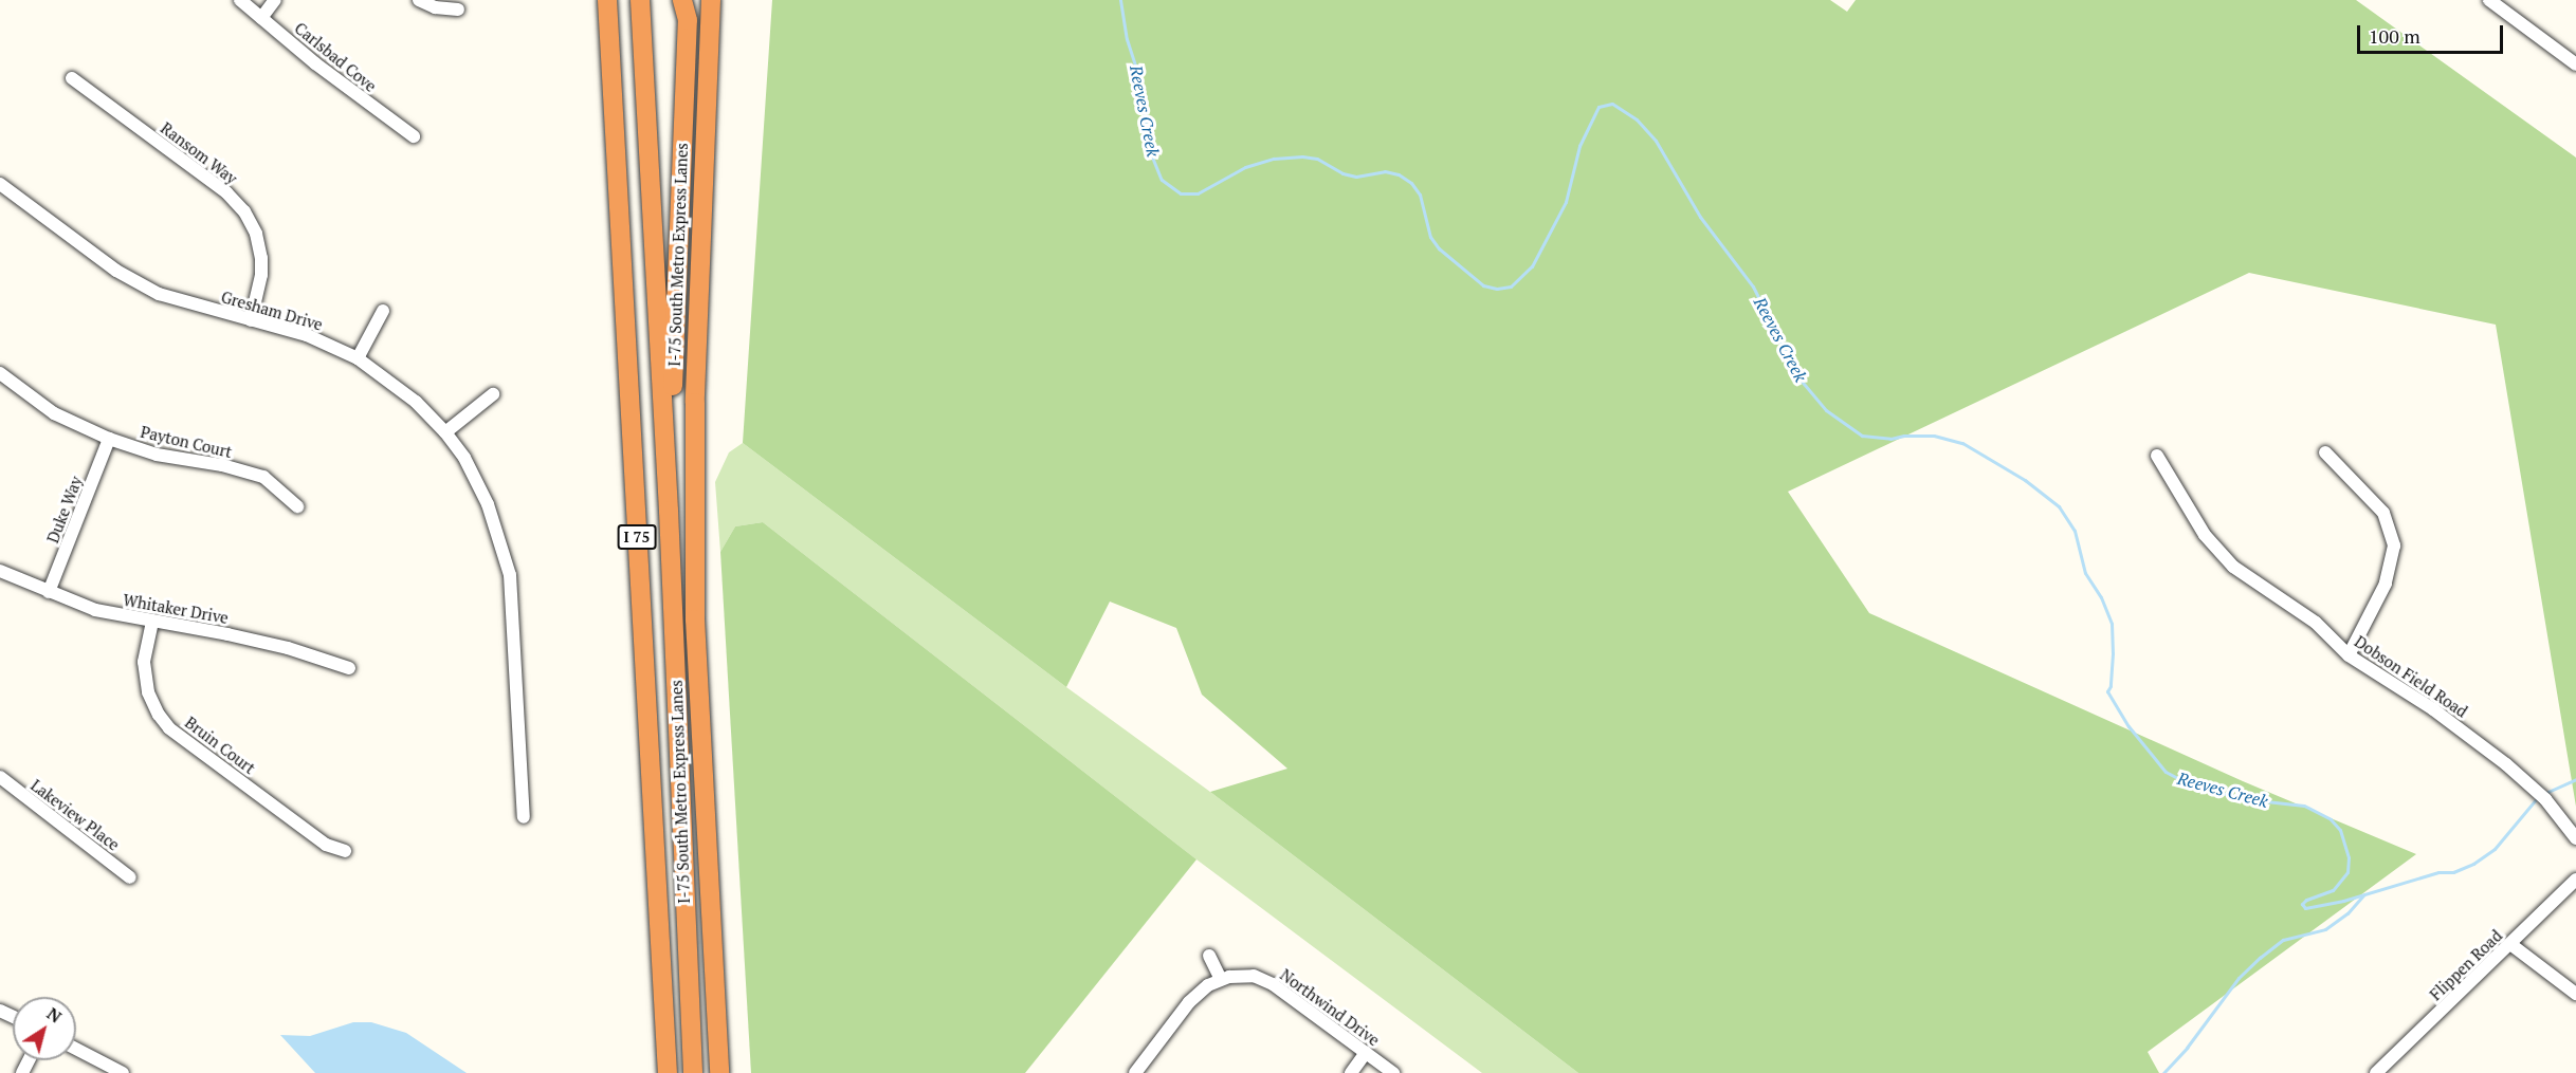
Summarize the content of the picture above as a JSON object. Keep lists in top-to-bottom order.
{
  "streets": {
    "highway": ["I-75 South Metro Express Lanes", "I 75"],
    "street": [
      "Carlsbad Cove",
      "Ransom Way",
      "Gresham Drive",
      "Payton Court",
      "Duke Way",
      "Whitaker Drive",
      "Dobson Field Road",
      "Bruin Court",
      "Lakeview Place",
      "Flippen Road",
      "Northwind Drive"
    ]
  },
  "crossings": [
    ["Ransom Way", "Gresham Drive"],
    ["Payton Court", "Duke Way"],
    ["Duke Way", "Whitaker Drive"],
    ["Whitaker Drive", "Bruin Court"]
  ],
  "water": ["Reeves Creek"],
  "scale_bar": "100 m",
  "north": "top right"
}
